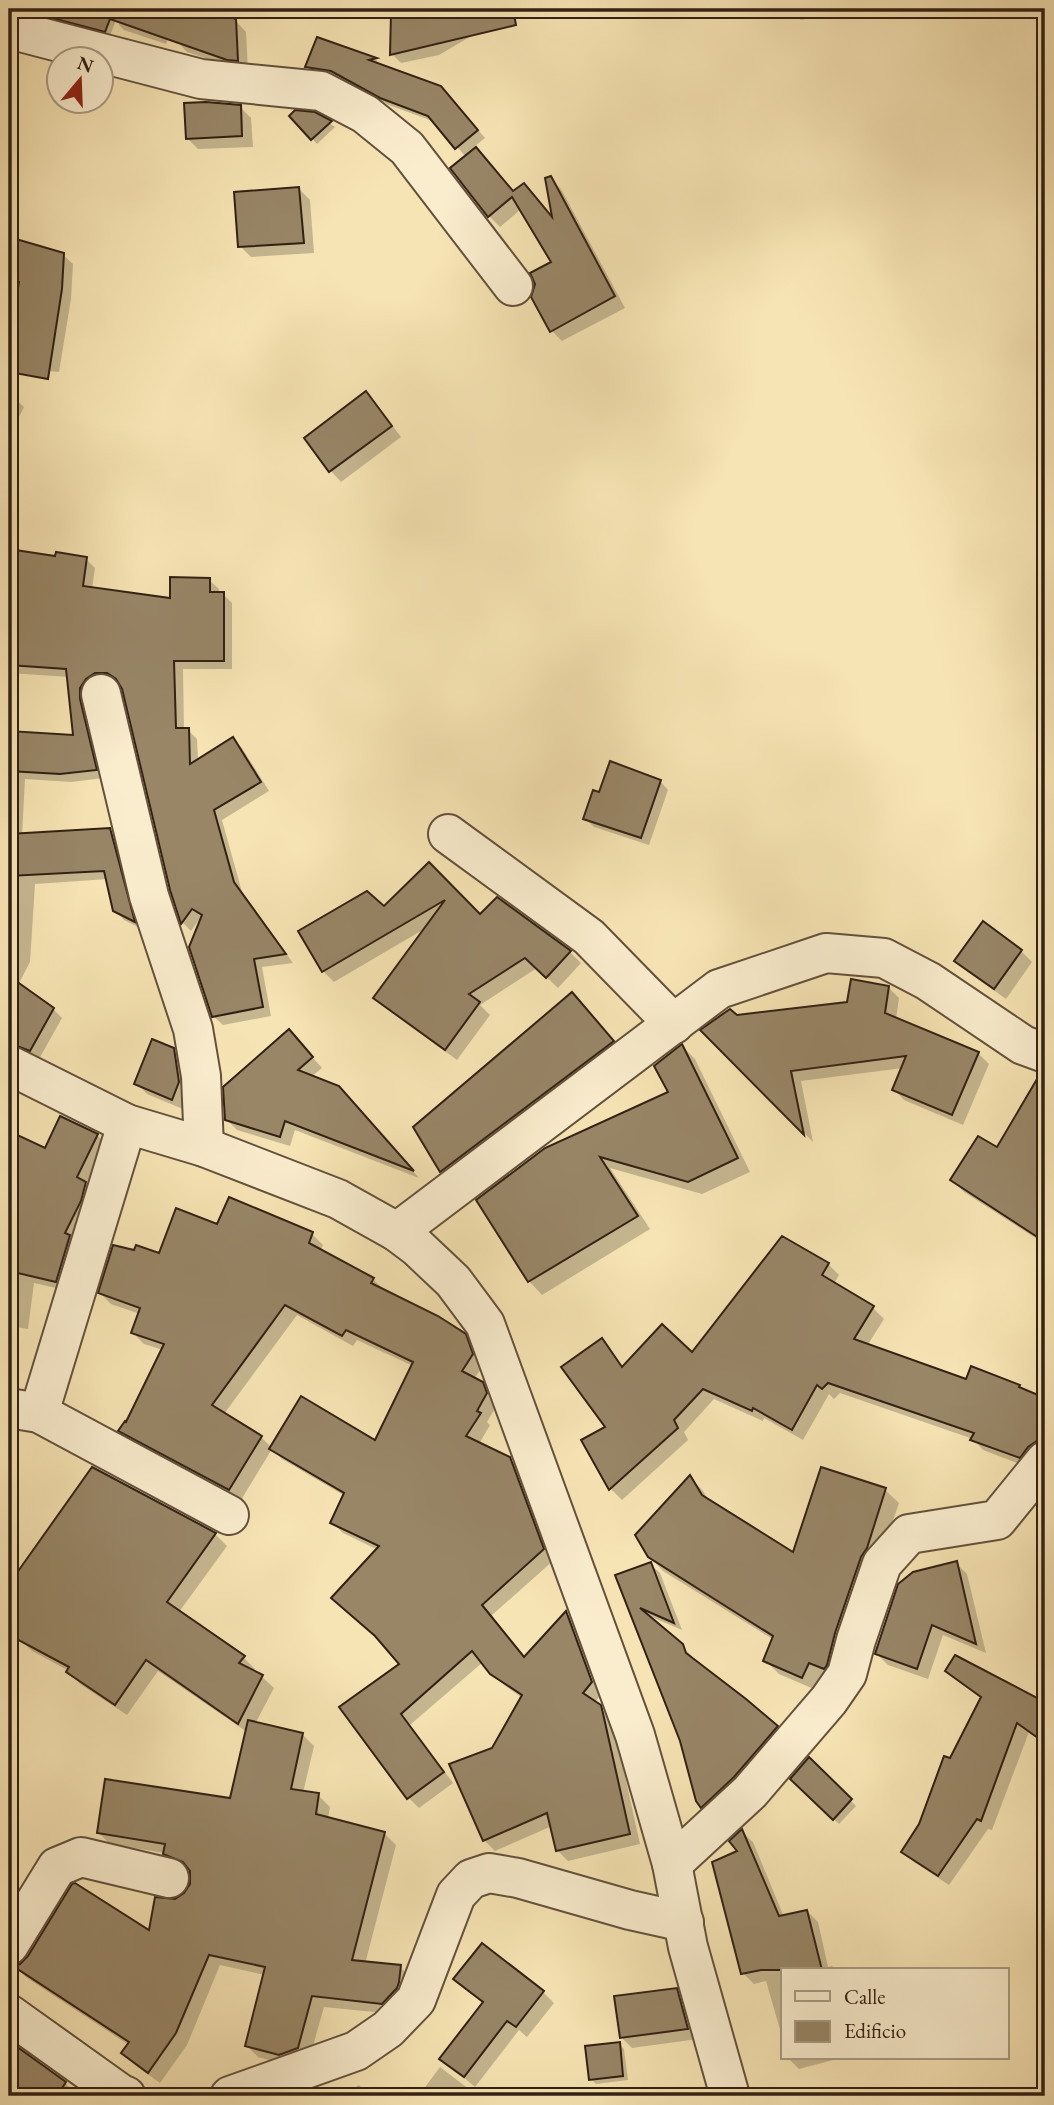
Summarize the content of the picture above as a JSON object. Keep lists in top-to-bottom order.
{
  "legend": ["Calle", "Edificio"],
  "north": "top"
}
